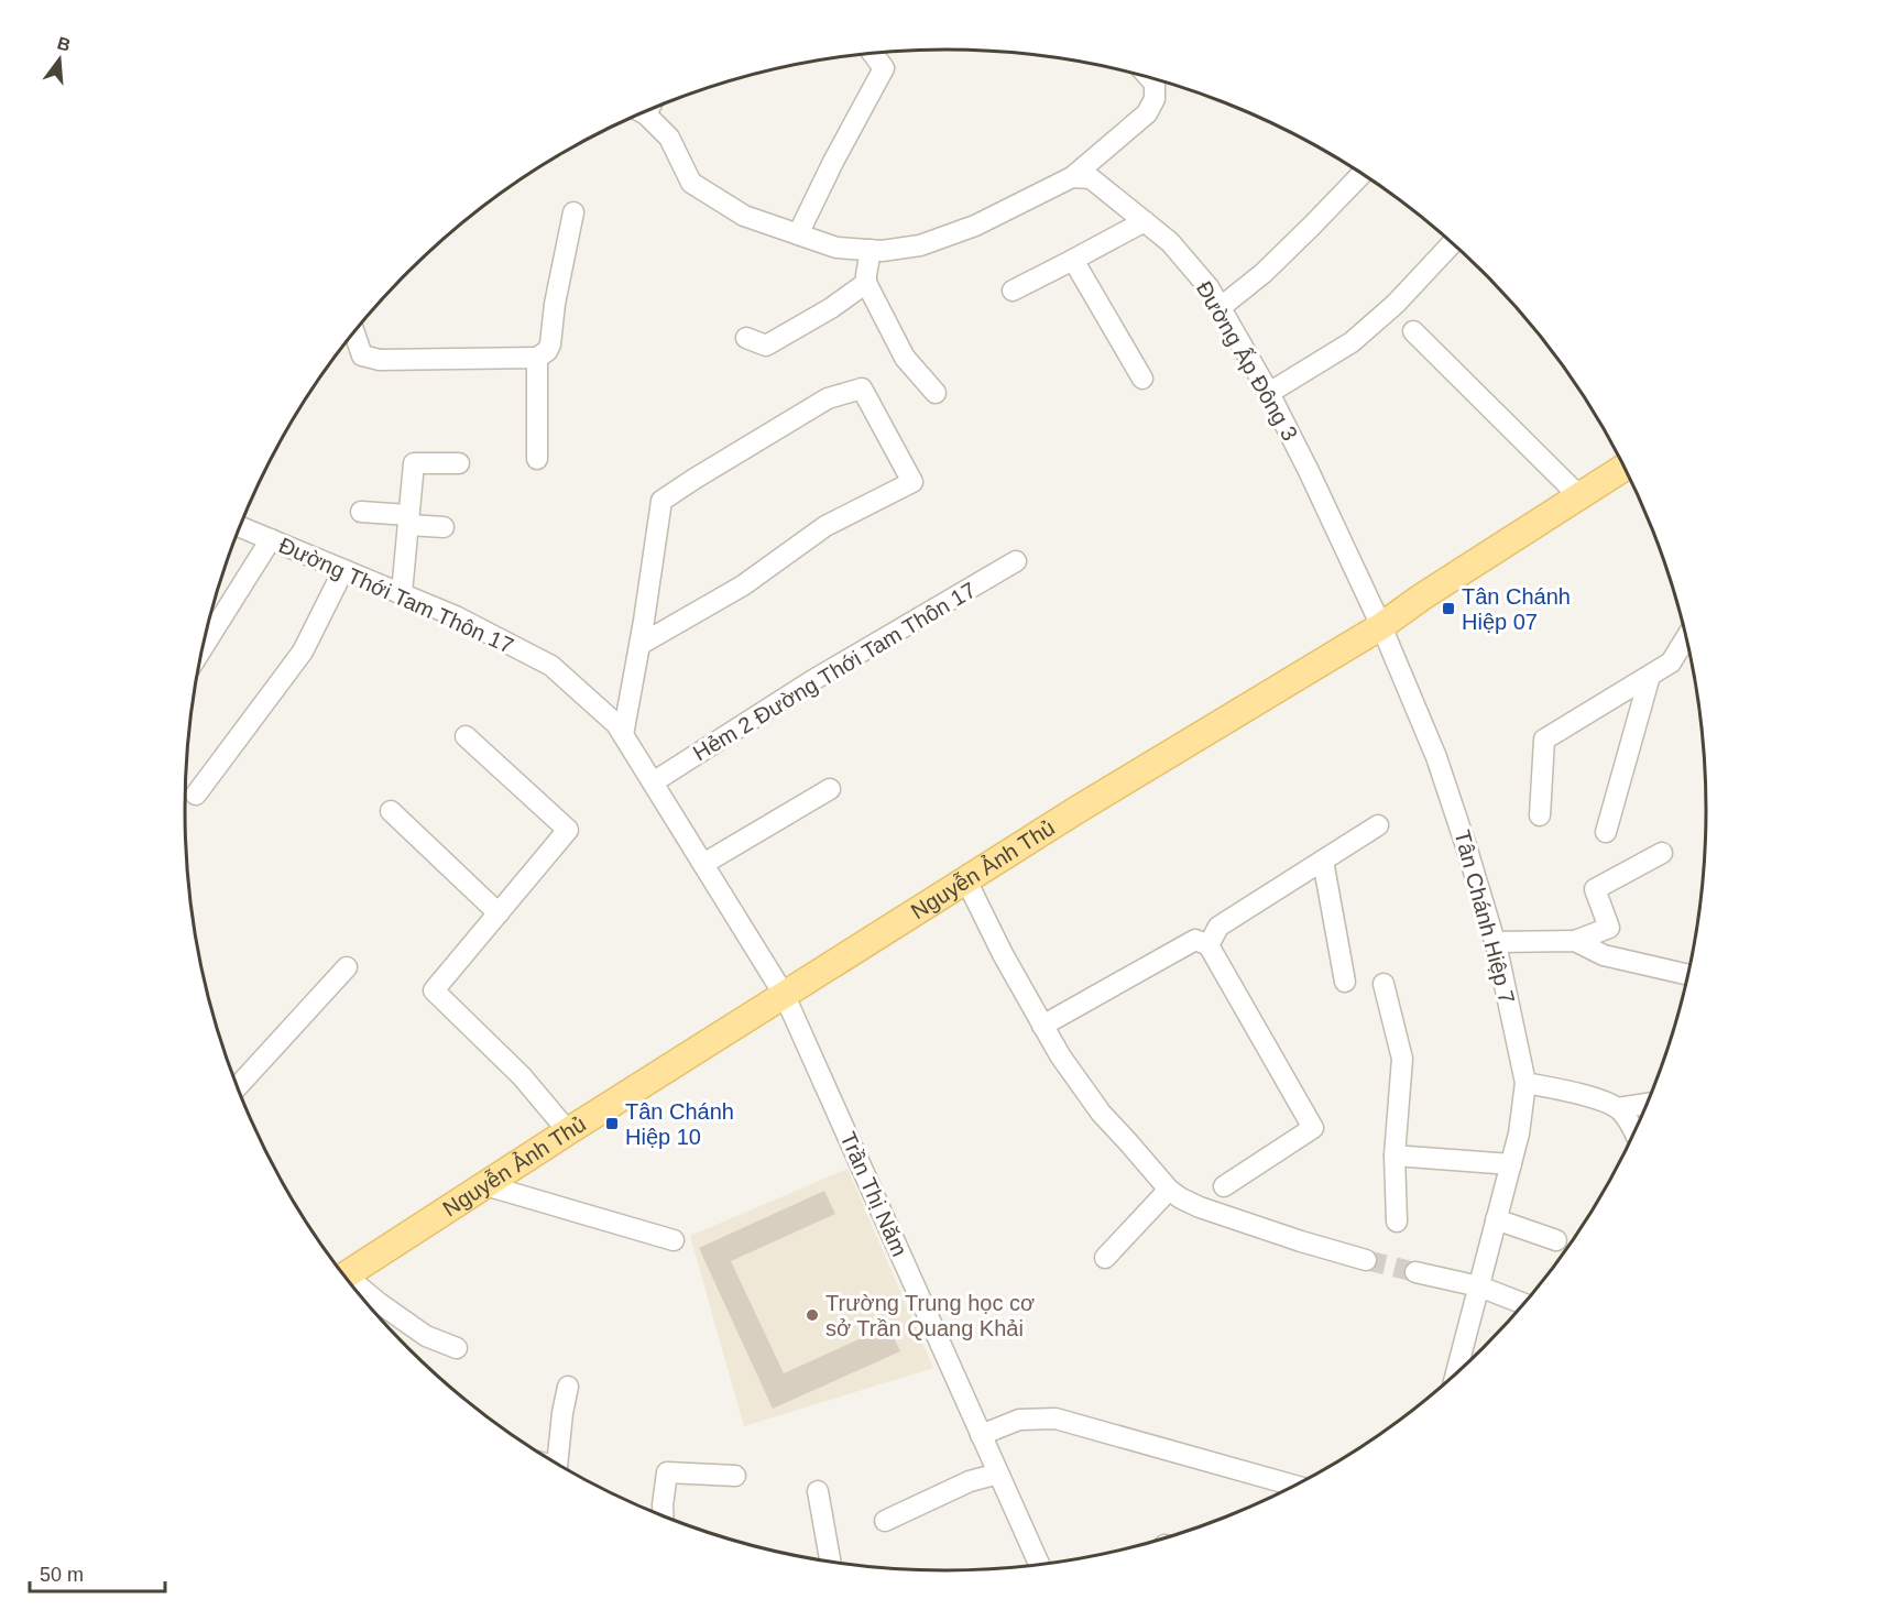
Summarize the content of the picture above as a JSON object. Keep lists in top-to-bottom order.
{
  "streets": {
    "main road": ["Nguyễn Ảnh Thủ"],
    "street": [
      "Đường Ấp Đông 3",
      "Đường Thới Tam Thôn 17",
      "Hẻm 2 Đường Thới Tam Thôn 17",
      "Tân Chánh Hiệp 7",
      "Trần Thị Năm"
    ]
  },
  "crossings": [
    ["Đường Ấp Đông 3", "Nguyễn Ảnh Thủ"],
    ["Đường Ấp Đông 3", "Tân Chánh Hiệp 7"],
    ["Đường Thới Tam Thôn 17", "Hẻm 2 Đường Thới Tam Thôn 17"],
    ["Đường Thới Tam Thôn 17", "Nguyễn Ảnh Thủ"],
    ["Đường Thới Tam Thôn 17", "Trần Thị Năm"],
    ["Nguyễn Ảnh Thủ", "Tân Chánh Hiệp 7"],
    ["Nguyễn Ảnh Thủ", "Trần Thị Năm"]
  ],
  "places": {
    "transit": ["Tân Chánh Hiệp 07", "Tân Chánh Hiệp 10"],
    "other": ["Trường Trung học cơ sở Trần Quang Khải"]
  },
  "scale_bar": "50 m",
  "north": "top"
}
